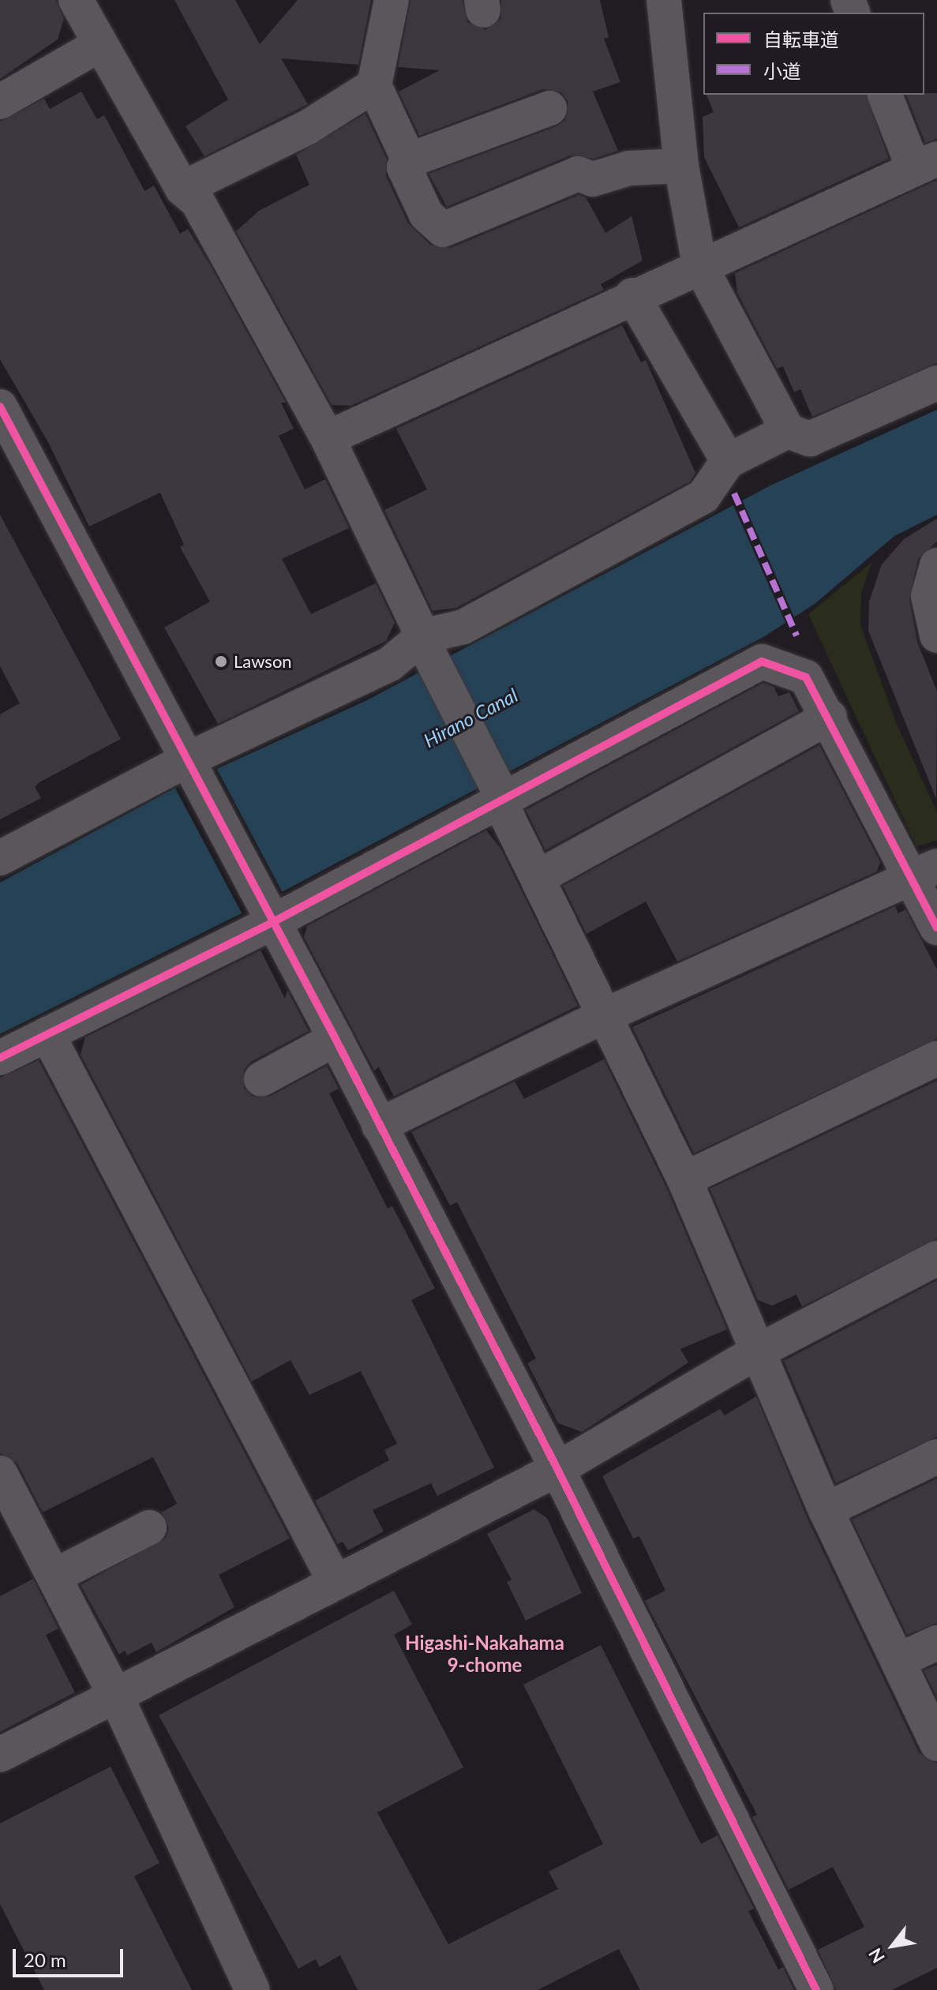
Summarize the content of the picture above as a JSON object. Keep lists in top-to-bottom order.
{
  "districts": ["Higashi-Nakahama 9-chome"],
  "water": ["Hirano Canal"],
  "places": ["Lawson"],
  "legend": ["自転車道", "小道"],
  "scale_bar": "20 m",
  "north": "bottom left"
}
